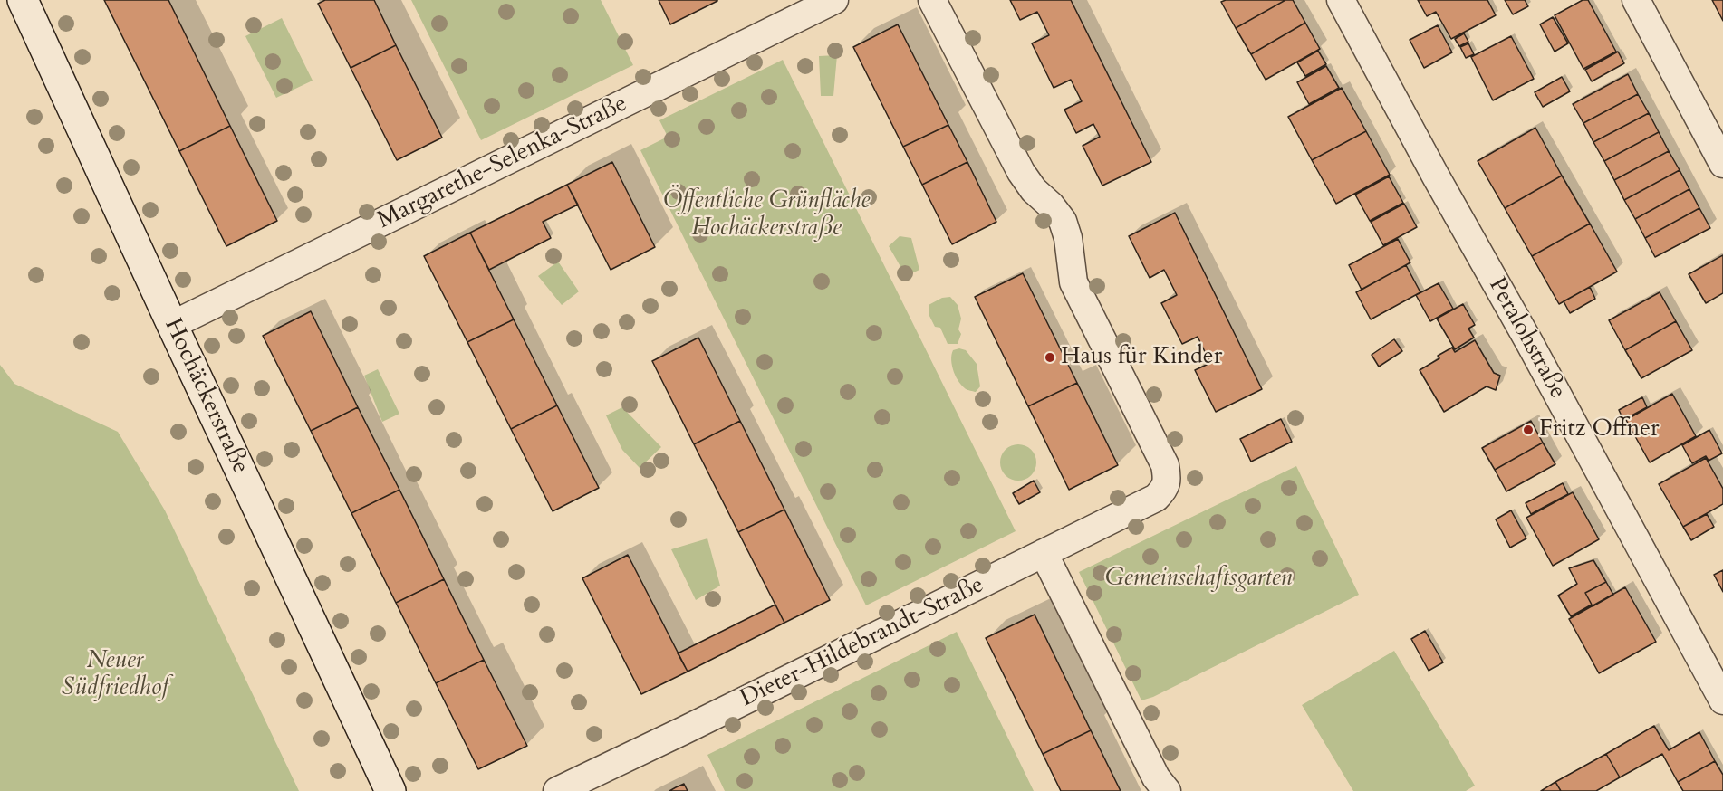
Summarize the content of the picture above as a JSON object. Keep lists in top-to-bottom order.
{
  "streets": {
    "street": [
      "Margarethe-Selenka-Straße",
      "Peralohstraße",
      "Hochäckerstraße",
      "Dieter-Hildebrandt-Straße"
    ]
  },
  "crossings": [
    ["Margarethe-Selenka-Straße", "Hochäckerstraße"]
  ],
  "parks": ["Öffentliche Grünfläche Hochäckerstraße", "Gemeinschaftsgarten", "Neuer Südfriedhof"],
  "places": ["Haus für Kinder", "Fritz Offner"]
}
